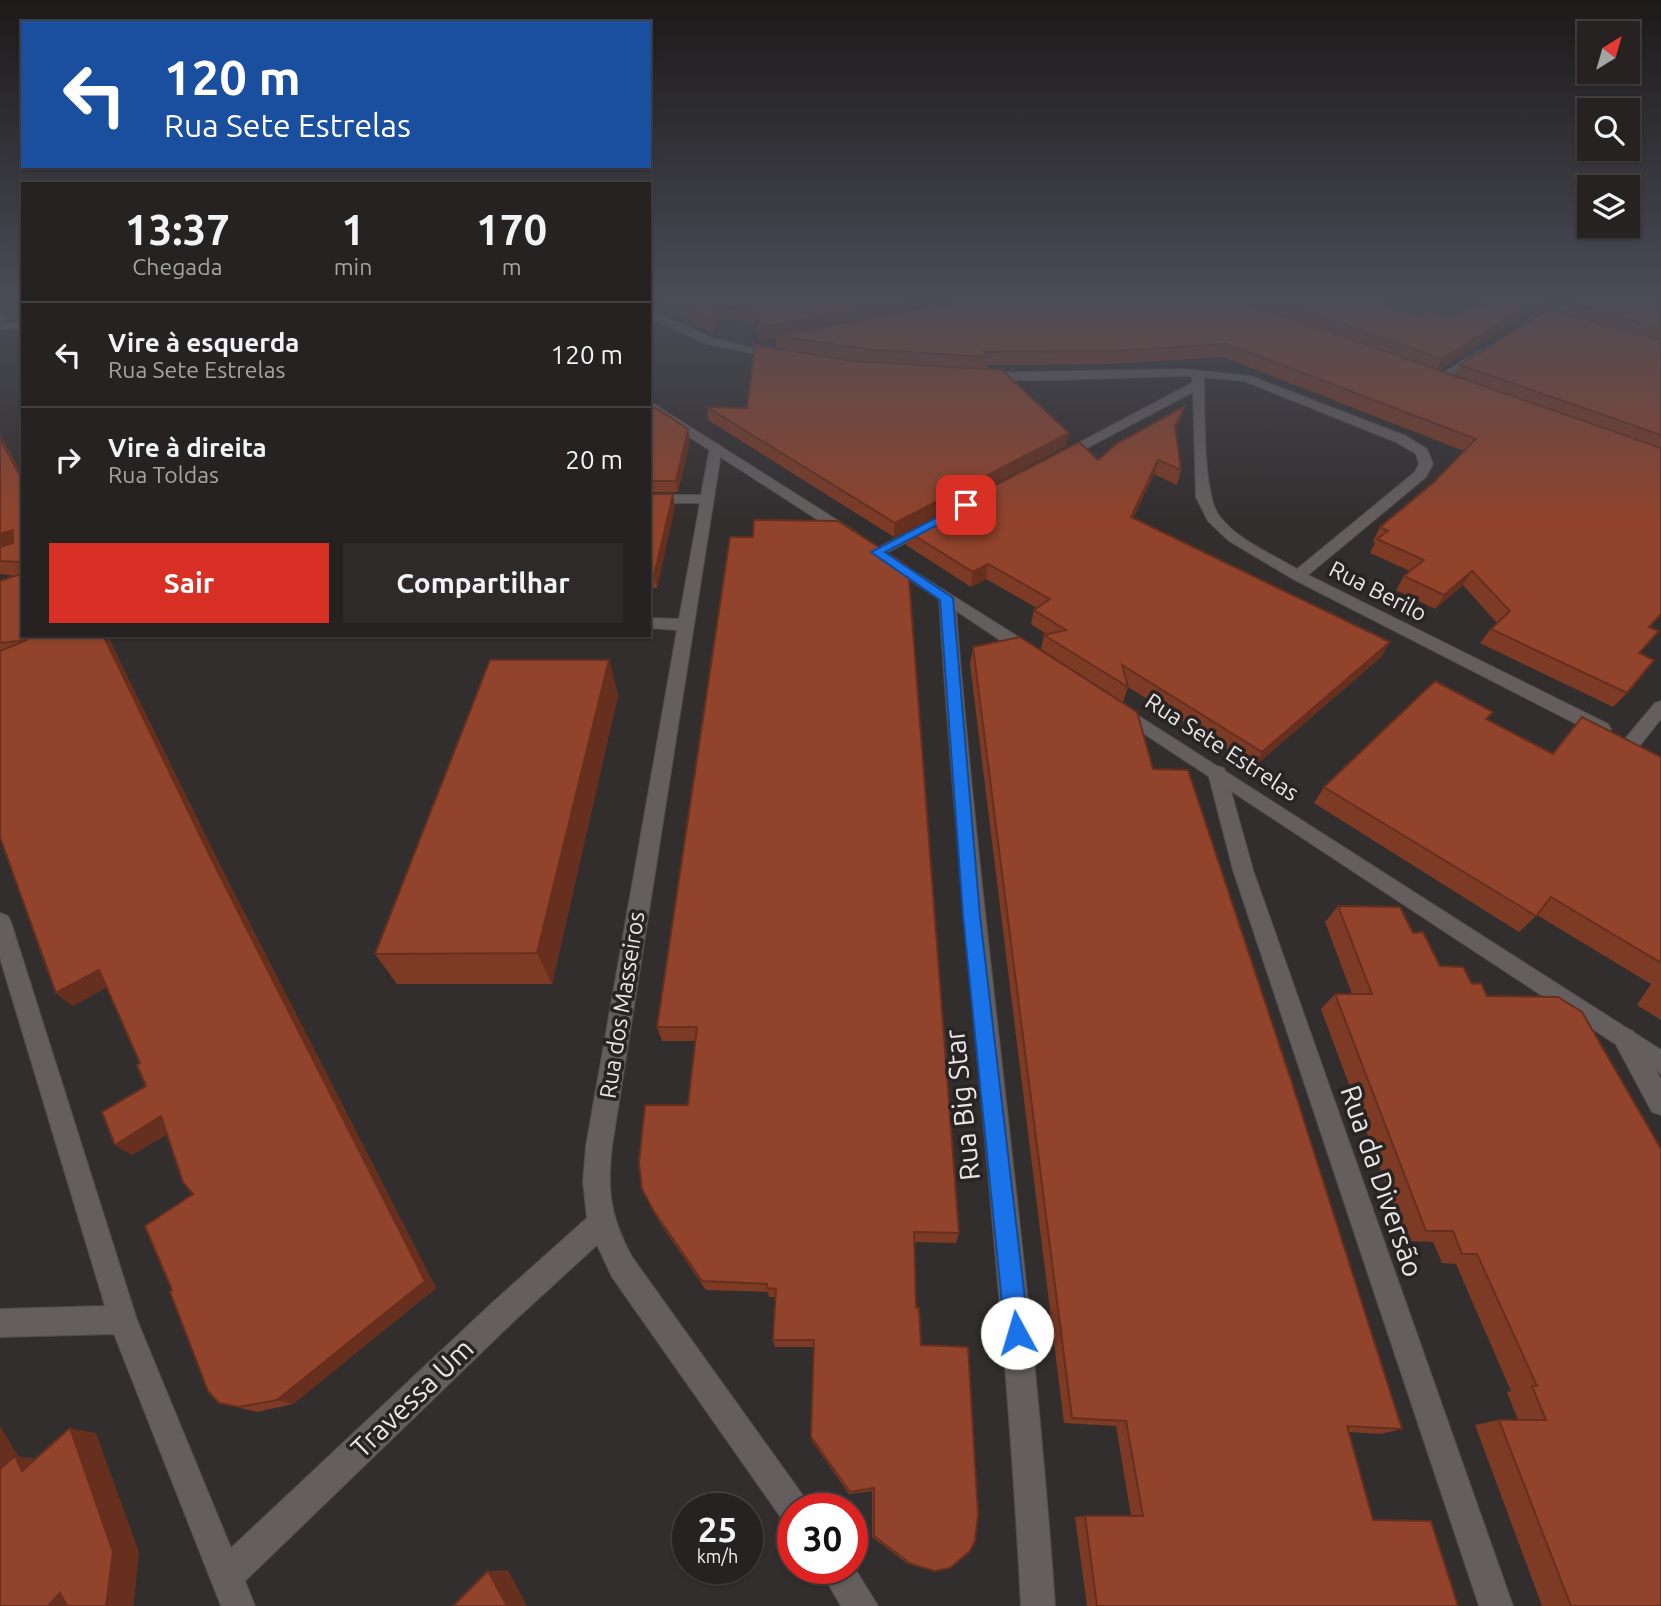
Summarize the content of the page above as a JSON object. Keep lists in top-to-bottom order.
{
  "streets": {
    "street": [
      "Rua Berilo",
      "Rua Sete Estrelas",
      "Rua dos Masseiros",
      "Rua Big Star",
      "Rua da Diversão",
      "Travessa Um"
    ]
  },
  "crossings": [
    ["Rua Sete Estrelas", "Rua da Diversão"],
    ["Rua dos Masseiros", "Travessa Um"]
  ],
  "north": "top right",
  "page": {
    "turn": ["120 m", "Rua Sete Estrelas"],
    "eta": [
      "13:37",
      "Chegada",
      "1",
      "min",
      "170",
      "m"
    ],
    "list": [
      {
        "name": "Vire à esquerda",
        "note": "Rua Sete Estrelas",
        "value": "120 m"
      },
      {
        "name": "Vire à direita",
        "note": "Rua Toldas",
        "value": "20 m"
      }
    ],
    "buttons": ["Sair", "Compartilhar"],
    "speed": "25 km/h",
    "limit": "30"
  }
}
